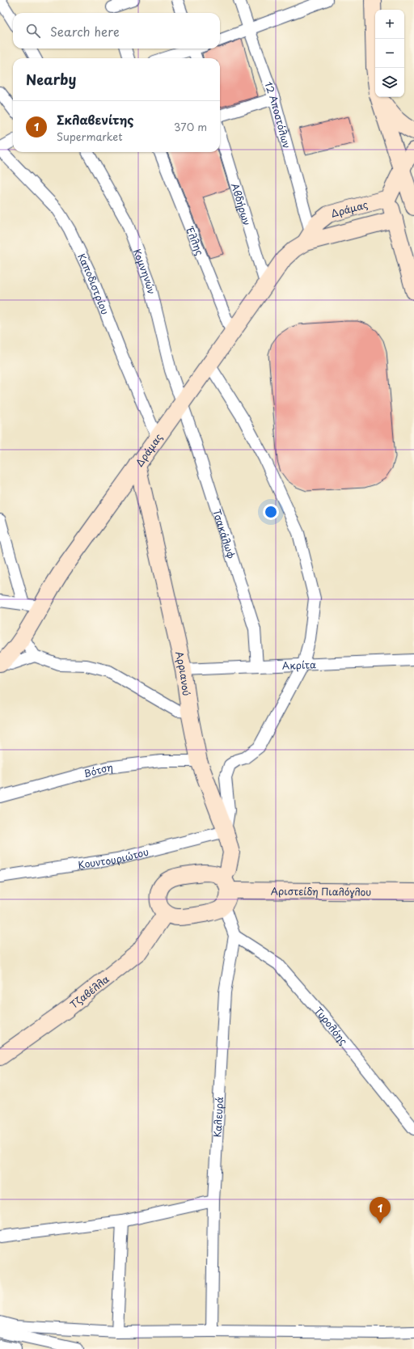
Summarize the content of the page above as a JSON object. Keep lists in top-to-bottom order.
{
  "streets": {
    "street": [
      "12 Αποστόλων",
      "Αβδήρων",
      "Δράμας",
      "Έλλης",
      "Κομνηνών",
      "Καποδιστρίου",
      "Τσακάλωφ",
      "Ακρίτα",
      "Αρριανού",
      "Βότση",
      "Κουντουριώτου",
      "Αριστείδη Πιαλόγλου",
      "Τζαβέλλα",
      "Τυρολόης",
      "Καλευρά"
    ]
  },
  "crossings": [
    ["12 Αποστόλων", "Δράμας"],
    ["Αβδήρων", "Δράμας"],
    ["Δράμας", "Έλλης"],
    ["Δράμας", "Κομνηνών"],
    ["Δράμας", "Καποδιστρίου"],
    ["Δράμας", "Τσακάλωφ"],
    ["Δράμας", "Αρριανού"],
    ["Κομνηνών", "Τσακάλωφ"],
    ["Τσακάλωφ", "Ακρίτα"],
    ["Ακρίτα", "Αρριανού"],
    ["Αρριανού", "Βότση"],
    ["Αρριανού", "Κουντουριώτου"],
    ["Αρριανού", "Αριστείδη Πιαλόγλου"],
    ["Αρριανού", "Τζαβέλλα"],
    ["Αρριανού", "Καλευρά"],
    ["Αριστείδη Πιαλόγλου", "Τζαβέλλα"],
    ["Αριστείδη Πιαλόγλου", "Καλευρά"],
    ["Τζαβέλλα", "Καλευρά"],
    ["Τυρολόης", "Καλευρά"]
  ],
  "page": {
    "map_buttons": ["+", "−"],
    "search": "Search here",
    "heading": "Nearby",
    "list": [
      {
        "mark": "1",
        "name": "Σκλαβενίτης",
        "note": "Supermarket",
        "value": "370 m"
      }
    ],
    "pins": "1"
  }
}
